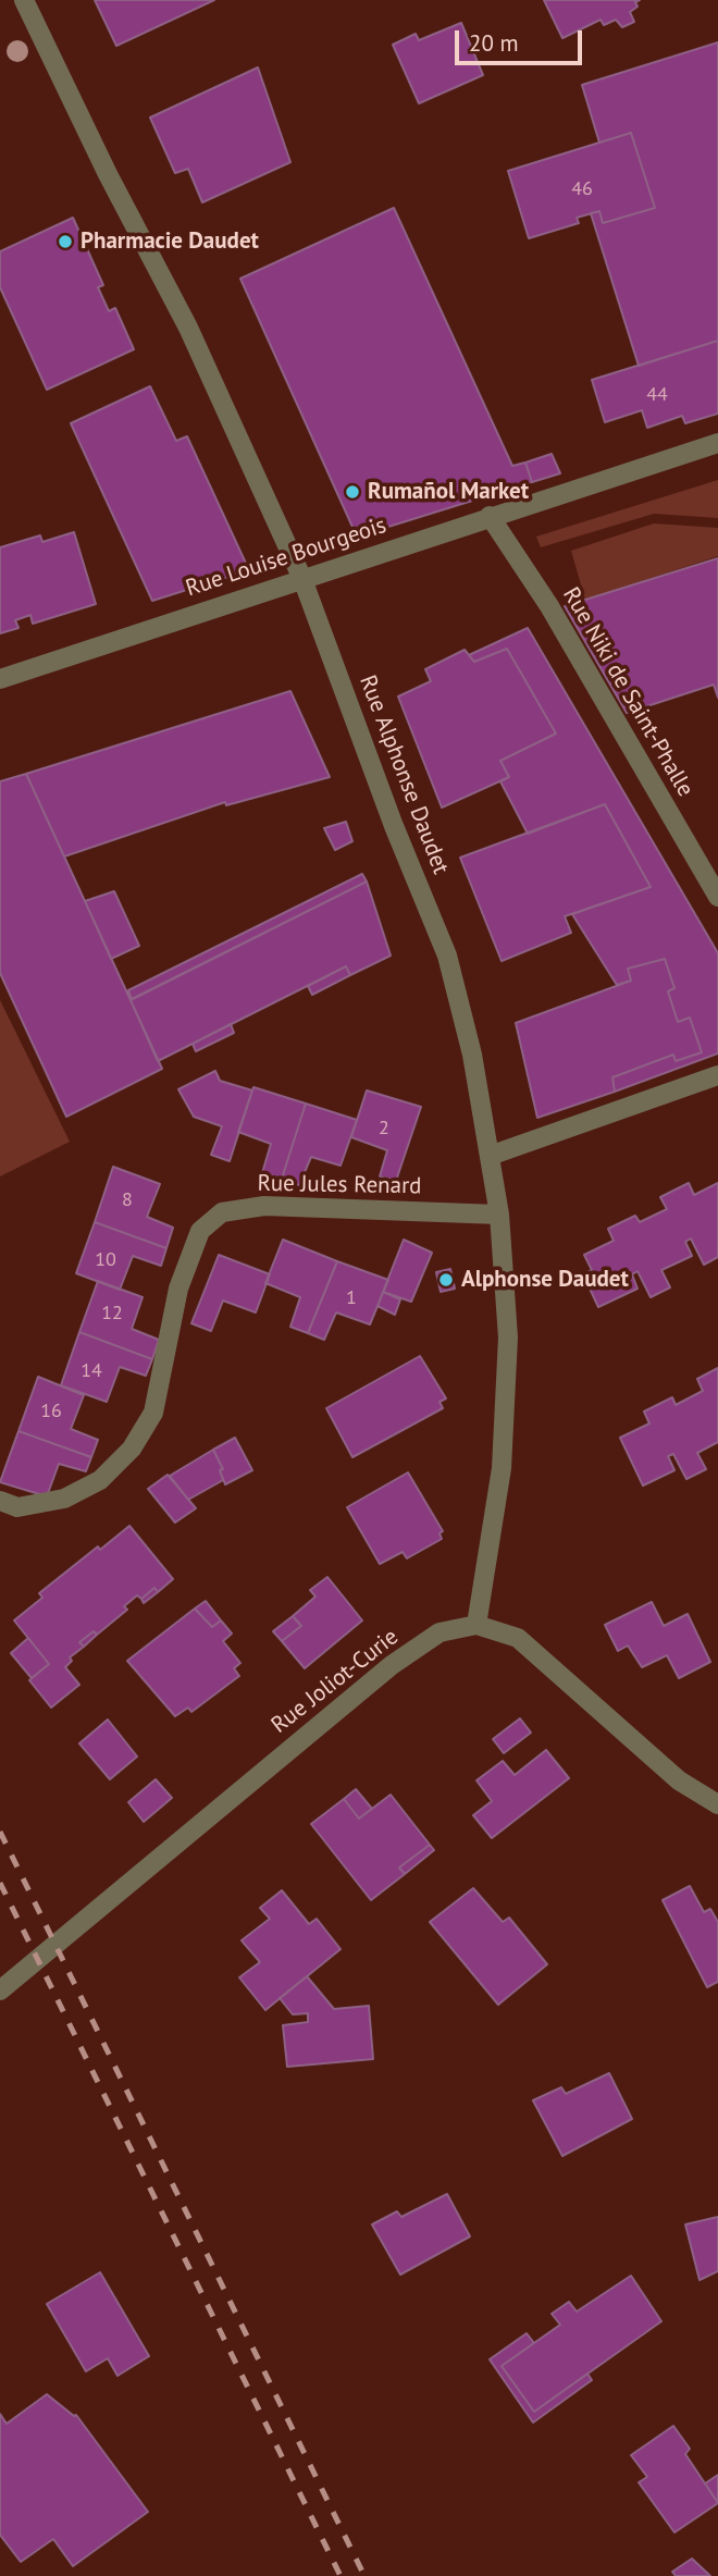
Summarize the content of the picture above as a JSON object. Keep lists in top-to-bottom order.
{
  "streets": {
    "street": [
      "Rue Louise Bourgeois",
      "Rue Niki de Saint-Phalle",
      "Rue Alphonse Daudet",
      "Rue Jules Renard",
      "Rue Joliot-Curie"
    ]
  },
  "crossings": [
    ["Rue Louise Bourgeois", "Rue Niki de Saint-Phalle"],
    ["Rue Louise Bourgeois", "Rue Alphonse Daudet"],
    ["Rue Alphonse Daudet", "Rue Jules Renard"],
    ["Rue Alphonse Daudet", "Rue Joliot-Curie"]
  ],
  "places": ["Pharmacie Daudet", "Rumañol Market", "Alphonse Daudet"],
  "house_numbers": [
    "46",
    "44",
    "2",
    "8",
    "10",
    "1",
    "12",
    "14",
    "16"
  ],
  "scale_bar": "20 m"
}
